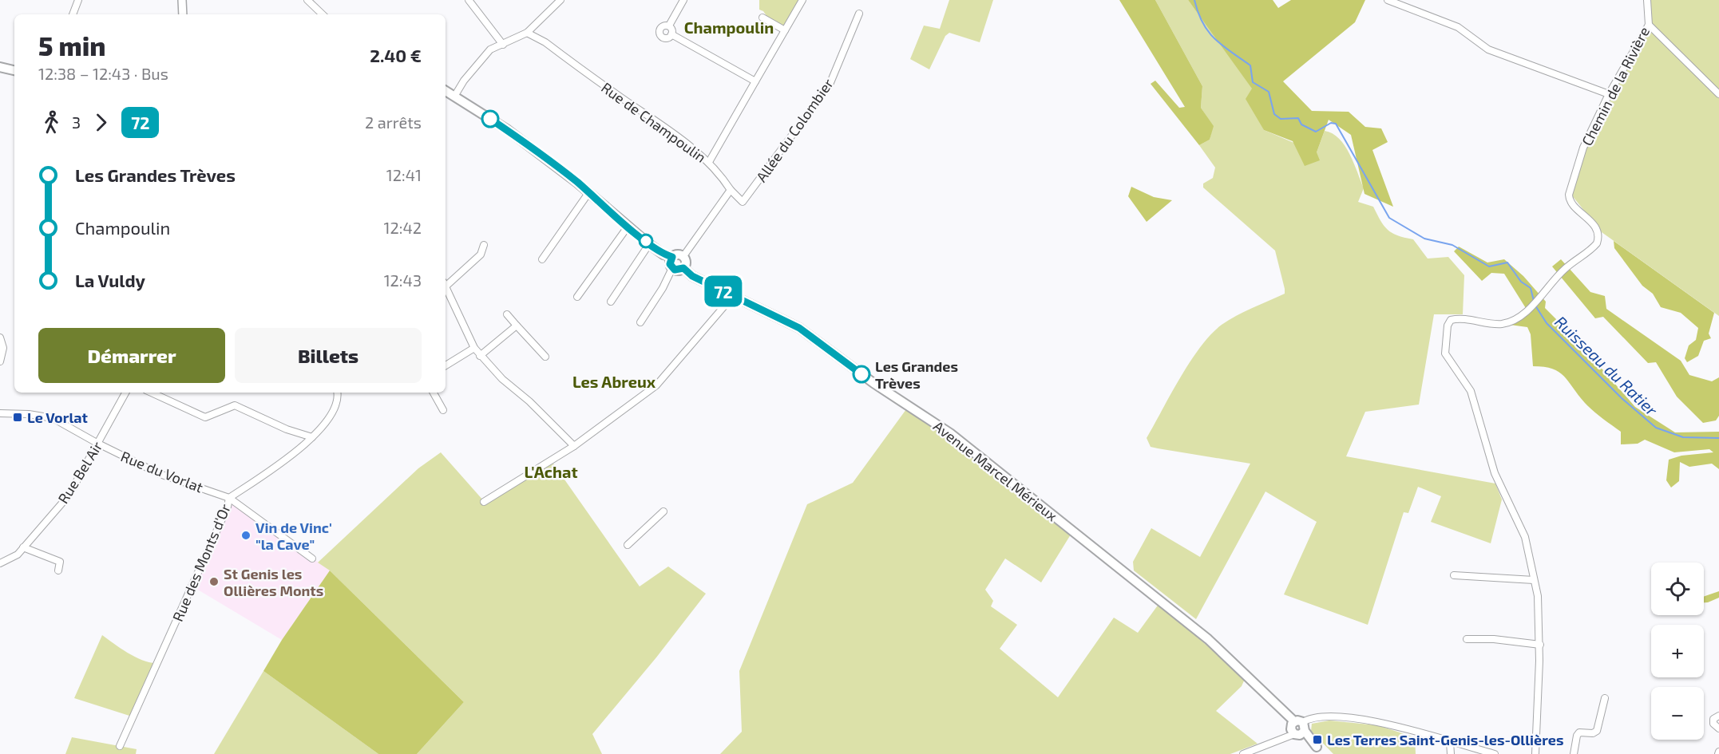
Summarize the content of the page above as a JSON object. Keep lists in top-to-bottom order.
{
  "streets": {
    "main road": ["Avenue Marcel Mérieux"],
    "street": [
      "Chemin de la Rivière",
      "Rue de Champoulin",
      "Allée du Colombier",
      "Rue du Vorlat",
      "Rue Bel Air",
      "Rue des Monts d'Or"
    ]
  },
  "crossings": [
    ["Rue de Champoulin", "Allée du Colombier"],
    ["Rue du Vorlat", "Rue Bel Air"],
    ["Rue du Vorlat", "Rue des Monts d'Or"]
  ],
  "districts": ["Champoulin", "Les Abreux", "L'Achat"],
  "water": ["Ruisseau du Ratier"],
  "places": {
    "other": ["Les Grandes Trèves", "Vin de Vinc' \"la Cave\"", "St Genis les Ollières Monts"],
    "transit": ["Le Vorlat", "Les Terres Saint-Genis-les-Ollières"]
  },
  "lines": ["bus line 72"],
  "page": {
    "on_map": "72",
    "heading": ["5 min", "12:38 – 12:43 · Bus", "2.40 €"],
    "legs": ["3", "72", "2 arrêts"],
    "list": [
      {
        "name": "Les Grandes Trèves",
        "value": "12:41"
      },
      {
        "name": "Champoulin",
        "value": "12:42"
      },
      {
        "name": "La Vuldy",
        "value": "12:43"
      }
    ],
    "buttons": ["Démarrer", "Billets"],
    "map_buttons": ["+", "−"]
  }
}
